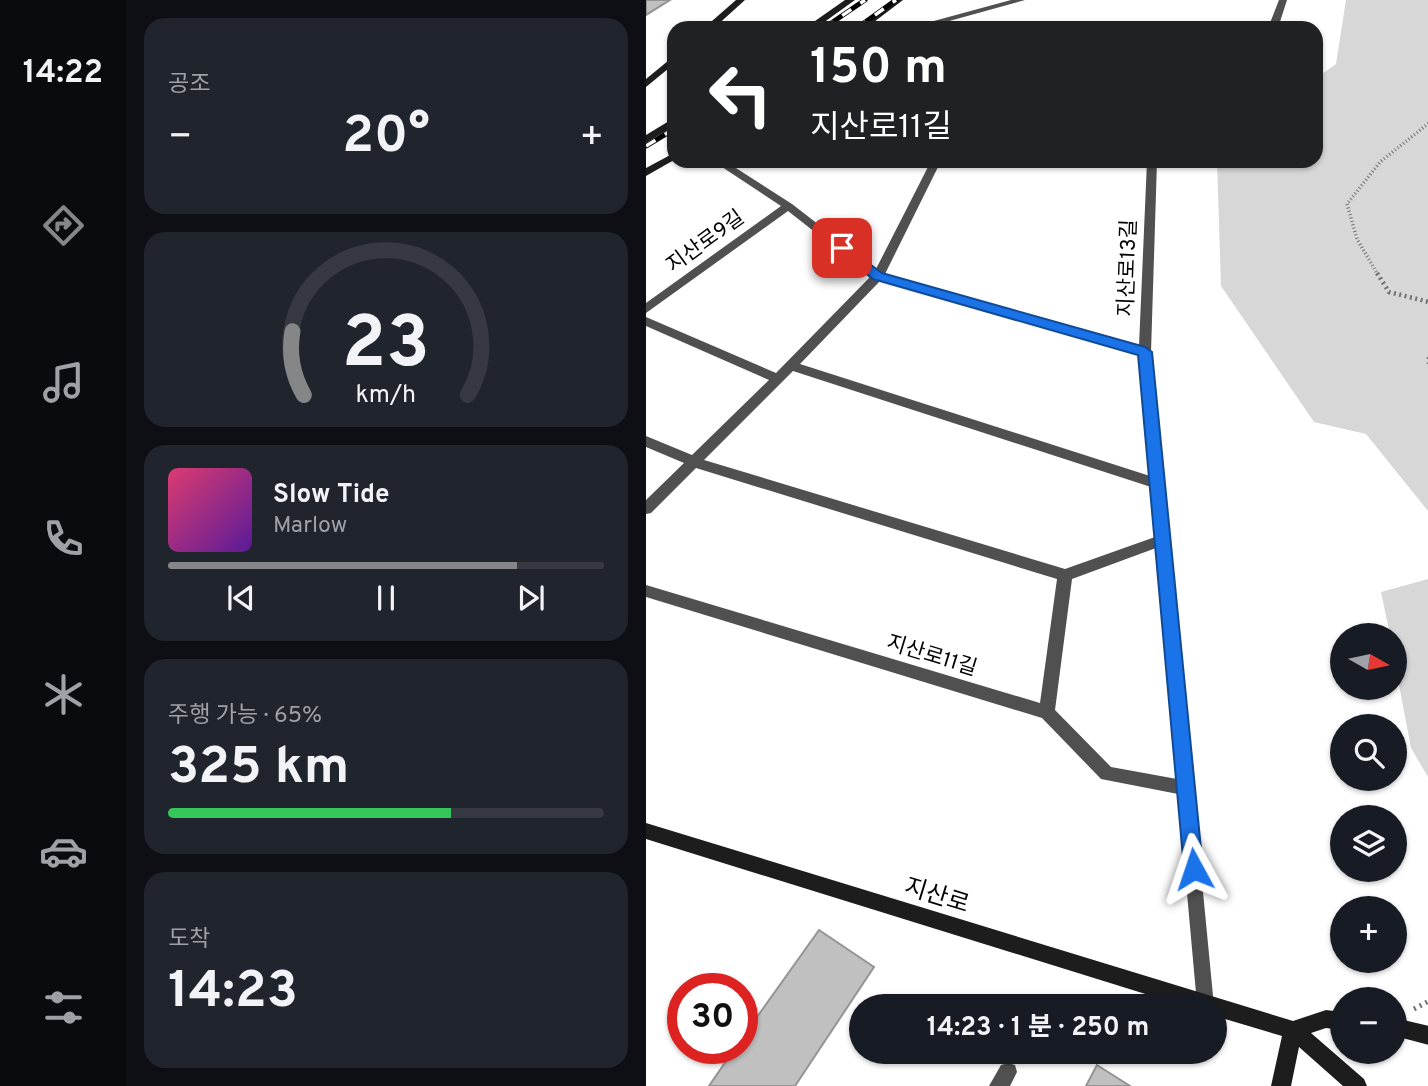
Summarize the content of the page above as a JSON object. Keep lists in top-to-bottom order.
{
  "streets": {
    "main road": ["지산로"],
    "street": ["지산로9길", "지산로13길", "지산로11길"]
  },
  "crossings": [
    ["지산로13길", "지산로11길"]
  ],
  "north": "right",
  "page": {
    "tabs": "14:22",
    "tile": [
      "공조",
      ["주행 가능 · 65%", "325 km"],
      ["도착", "14:23"]
    ],
    "turn": ["150 m", "지산로11길"],
    "heat": ["−", "20°", "+"],
    "song": ["Slow Tide", "Marlow"],
    "map_buttons": ["+", "−"],
    "limit": "30",
    "trip": "14:23 · 1 분 · 250 m",
    "gauge": ["23", "km/h"]
  }
}
